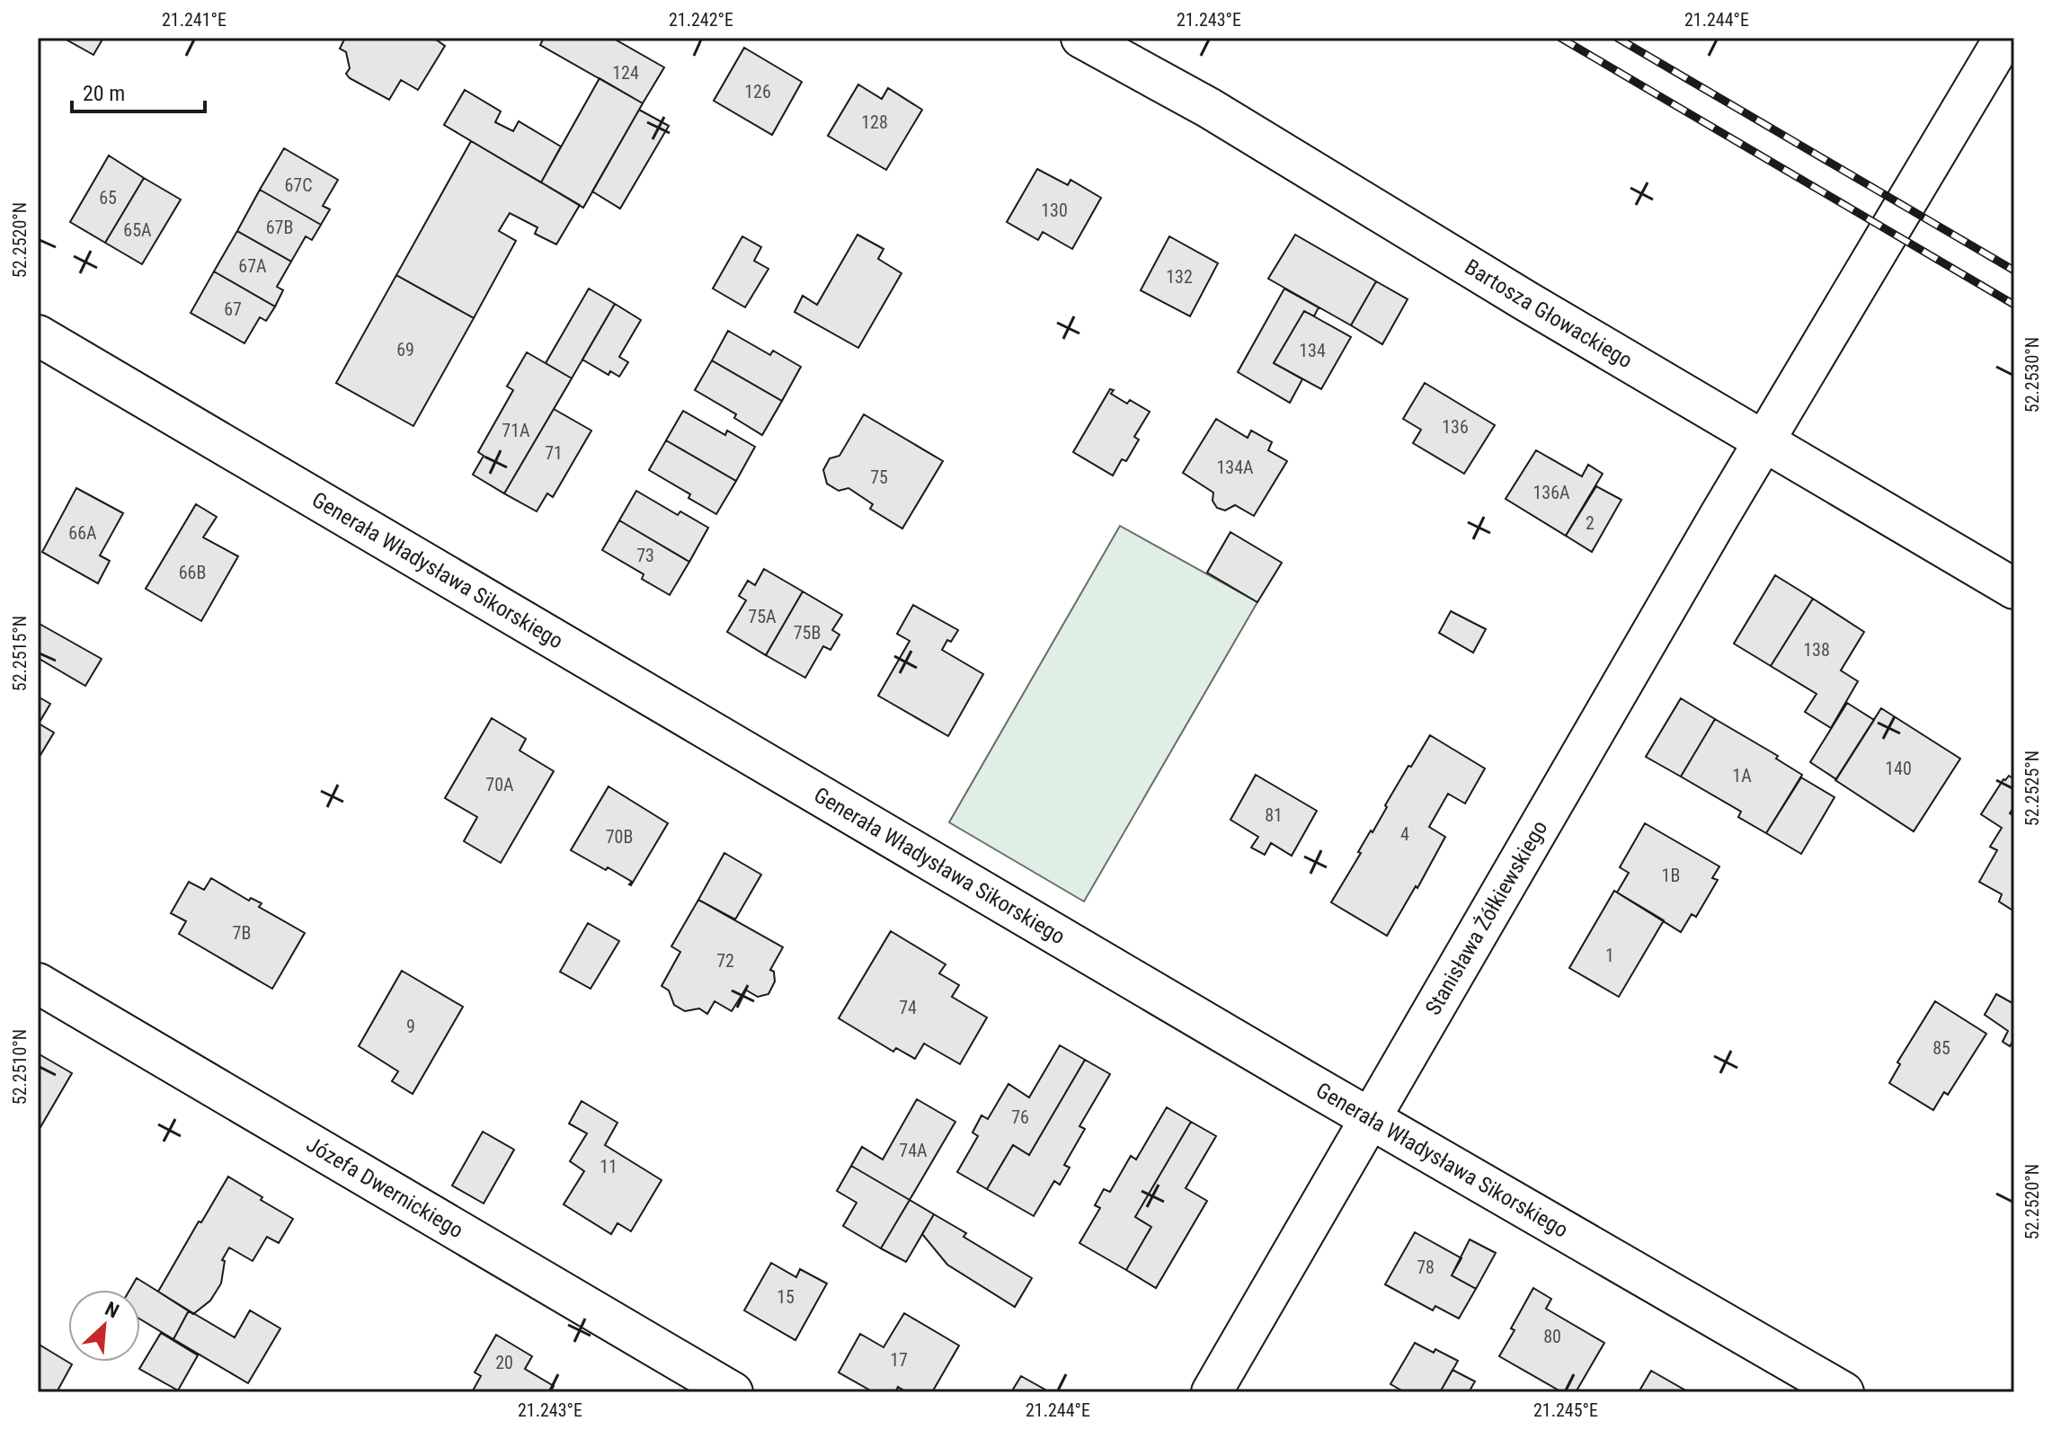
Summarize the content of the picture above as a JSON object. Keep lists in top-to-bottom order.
{
  "streets": {
    "street": [
      "Bartosza Głowackiego",
      "Generała Władysława Sikorskiego",
      "Stanisława Żółkiewskiego",
      "Józefa Dwernickiego"
    ]
  },
  "crossings": [
    ["Bartosza Głowackiego", "Stanisława Żółkiewskiego"],
    ["Generała Władysława Sikorskiego", "Stanisława Żółkiewskiego"]
  ],
  "house_numbers": [
    "124",
    "126",
    "128",
    "67C",
    "65",
    "130",
    "67B",
    "65A",
    "67A",
    "132",
    "67",
    "69",
    "134",
    "136",
    "71A",
    "71",
    "134A",
    "75",
    "136A",
    "2",
    "66A",
    "73",
    "66B",
    "75A",
    "75B",
    "138",
    "140",
    "1A",
    "70A",
    "81",
    "4",
    "70B",
    "1B",
    "7B",
    "1",
    "72",
    "74",
    "9",
    "85",
    "76",
    "74A",
    "11",
    "78",
    "15",
    "80",
    "17",
    "20"
  ],
  "scale_bar": "20 m",
  "north": "top right",
  "coordinates": [
    "21.241°E",
    "21.242°E",
    "21.243°E",
    "21.244°E",
    "52.2520°N",
    "52.2530°N",
    "52.2515°N",
    "52.2525°N",
    "52.2510°N",
    "21.245°E"
  ]
}
